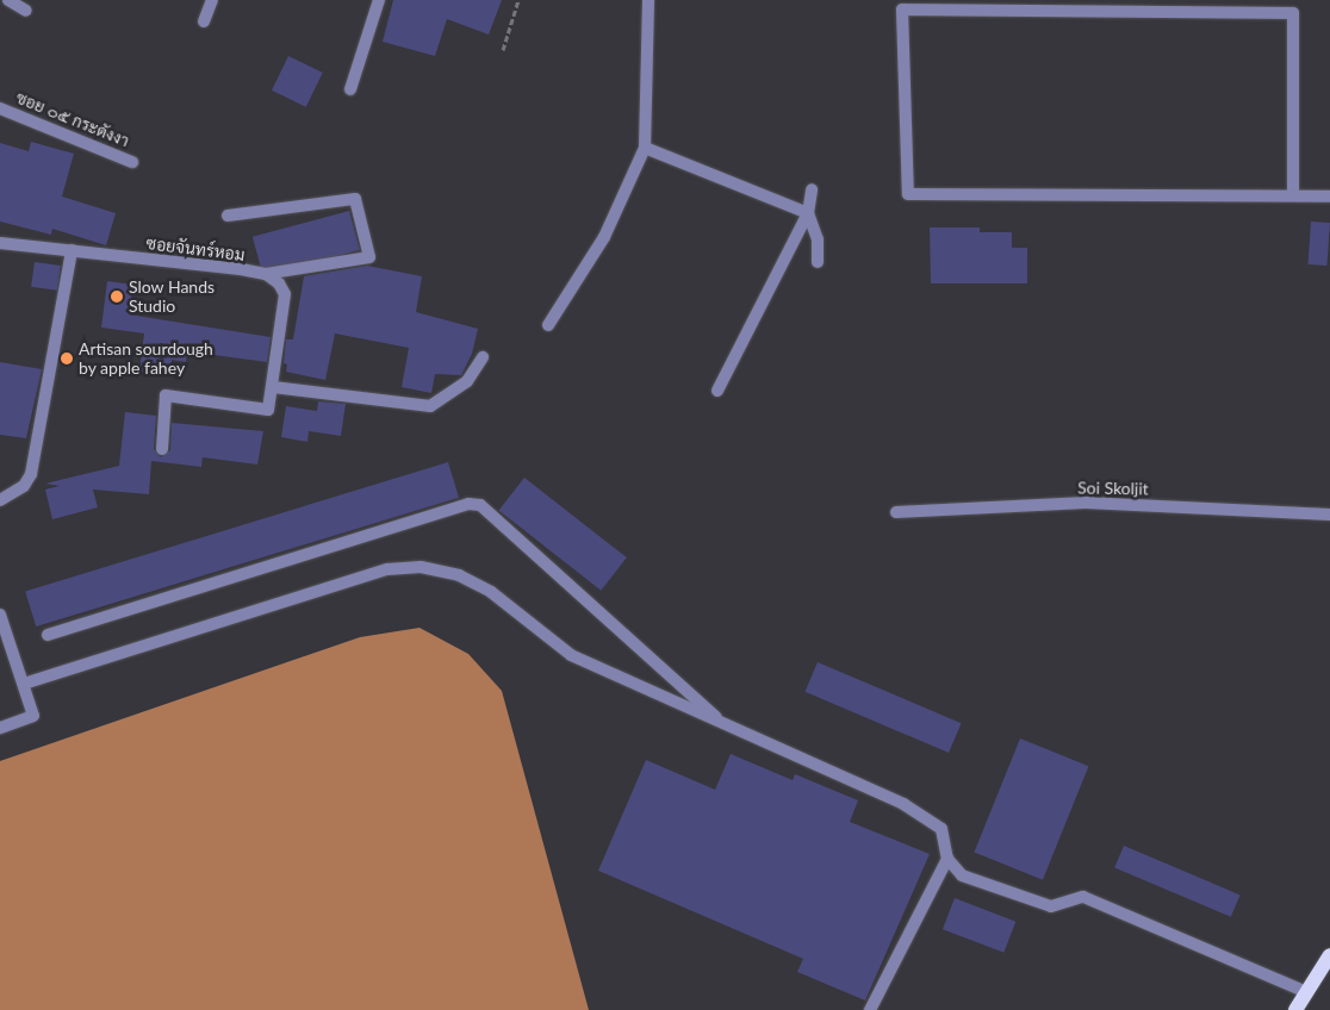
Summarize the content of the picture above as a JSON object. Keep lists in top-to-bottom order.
{
  "streets": {
    "street": ["ซอย ๐๕ กระดังงา", "ซอยจันทร์หอม", "Soi Skoljit"]
  },
  "places": ["Slow Hands Studio", "Artisan sourdough by apple fahey"]
}
